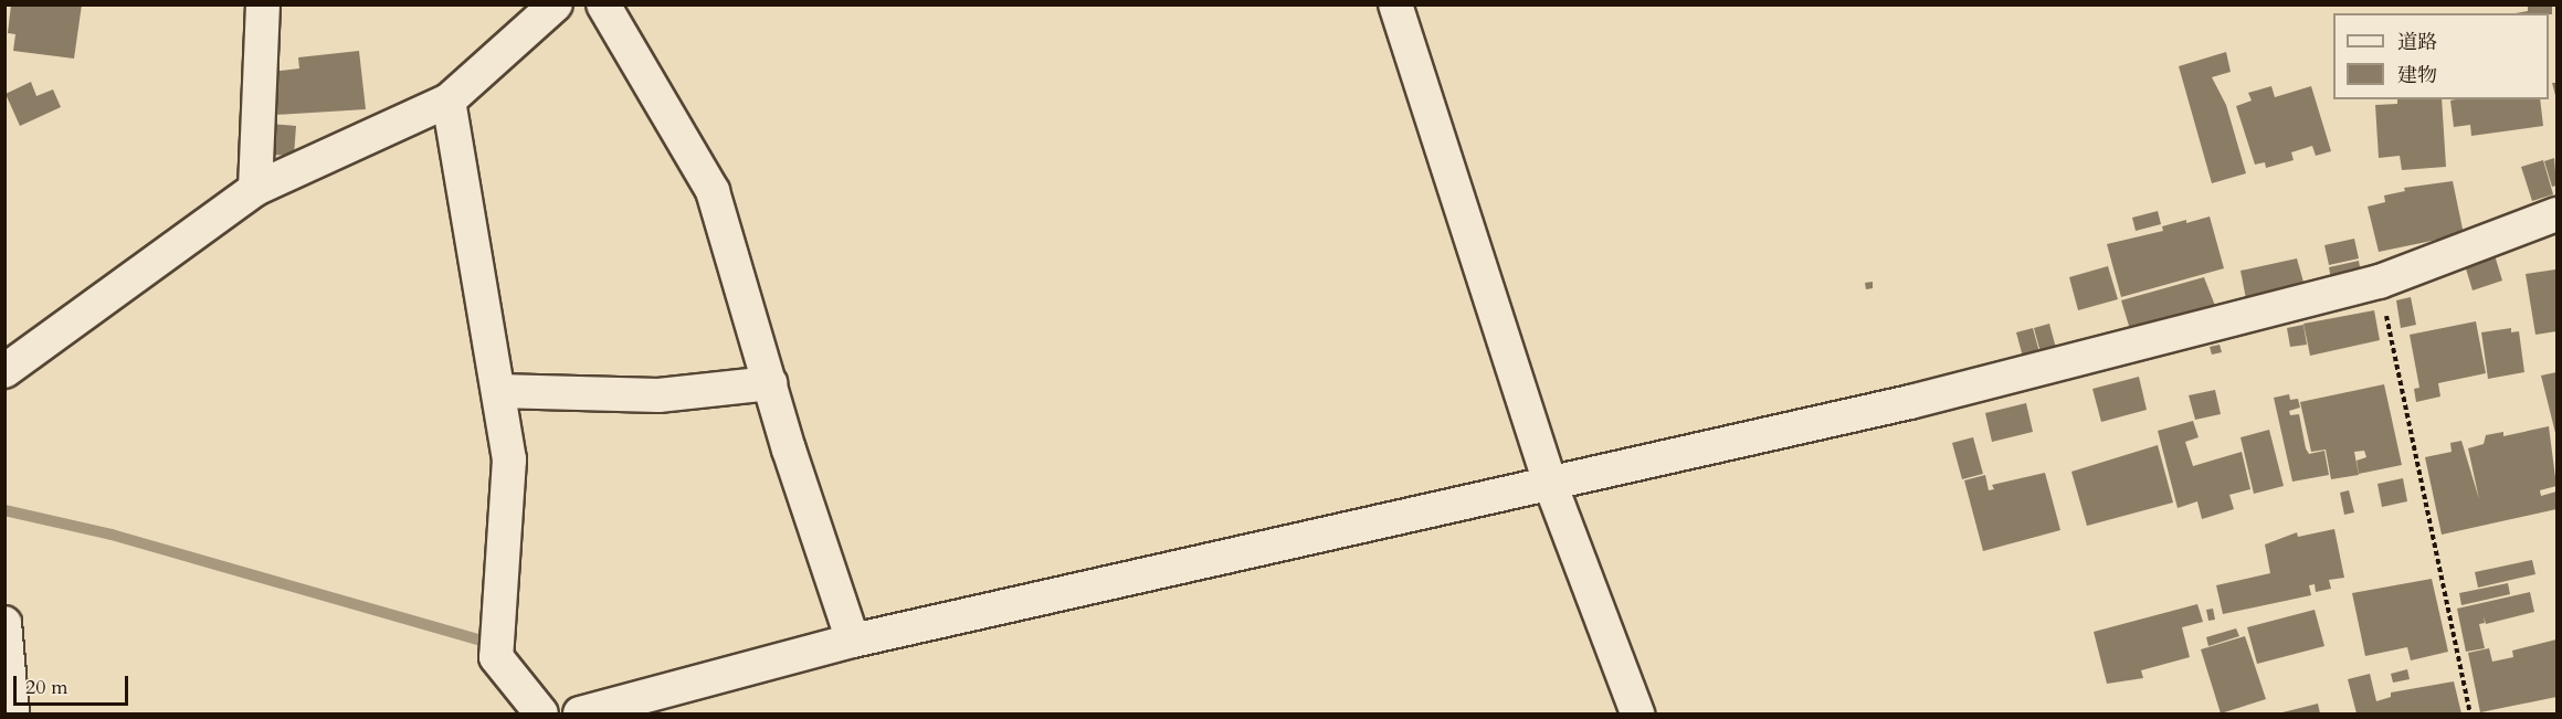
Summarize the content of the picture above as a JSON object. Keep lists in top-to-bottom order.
{
  "legend": ["道路", "建物"],
  "scale_bar": "20 m"
}
